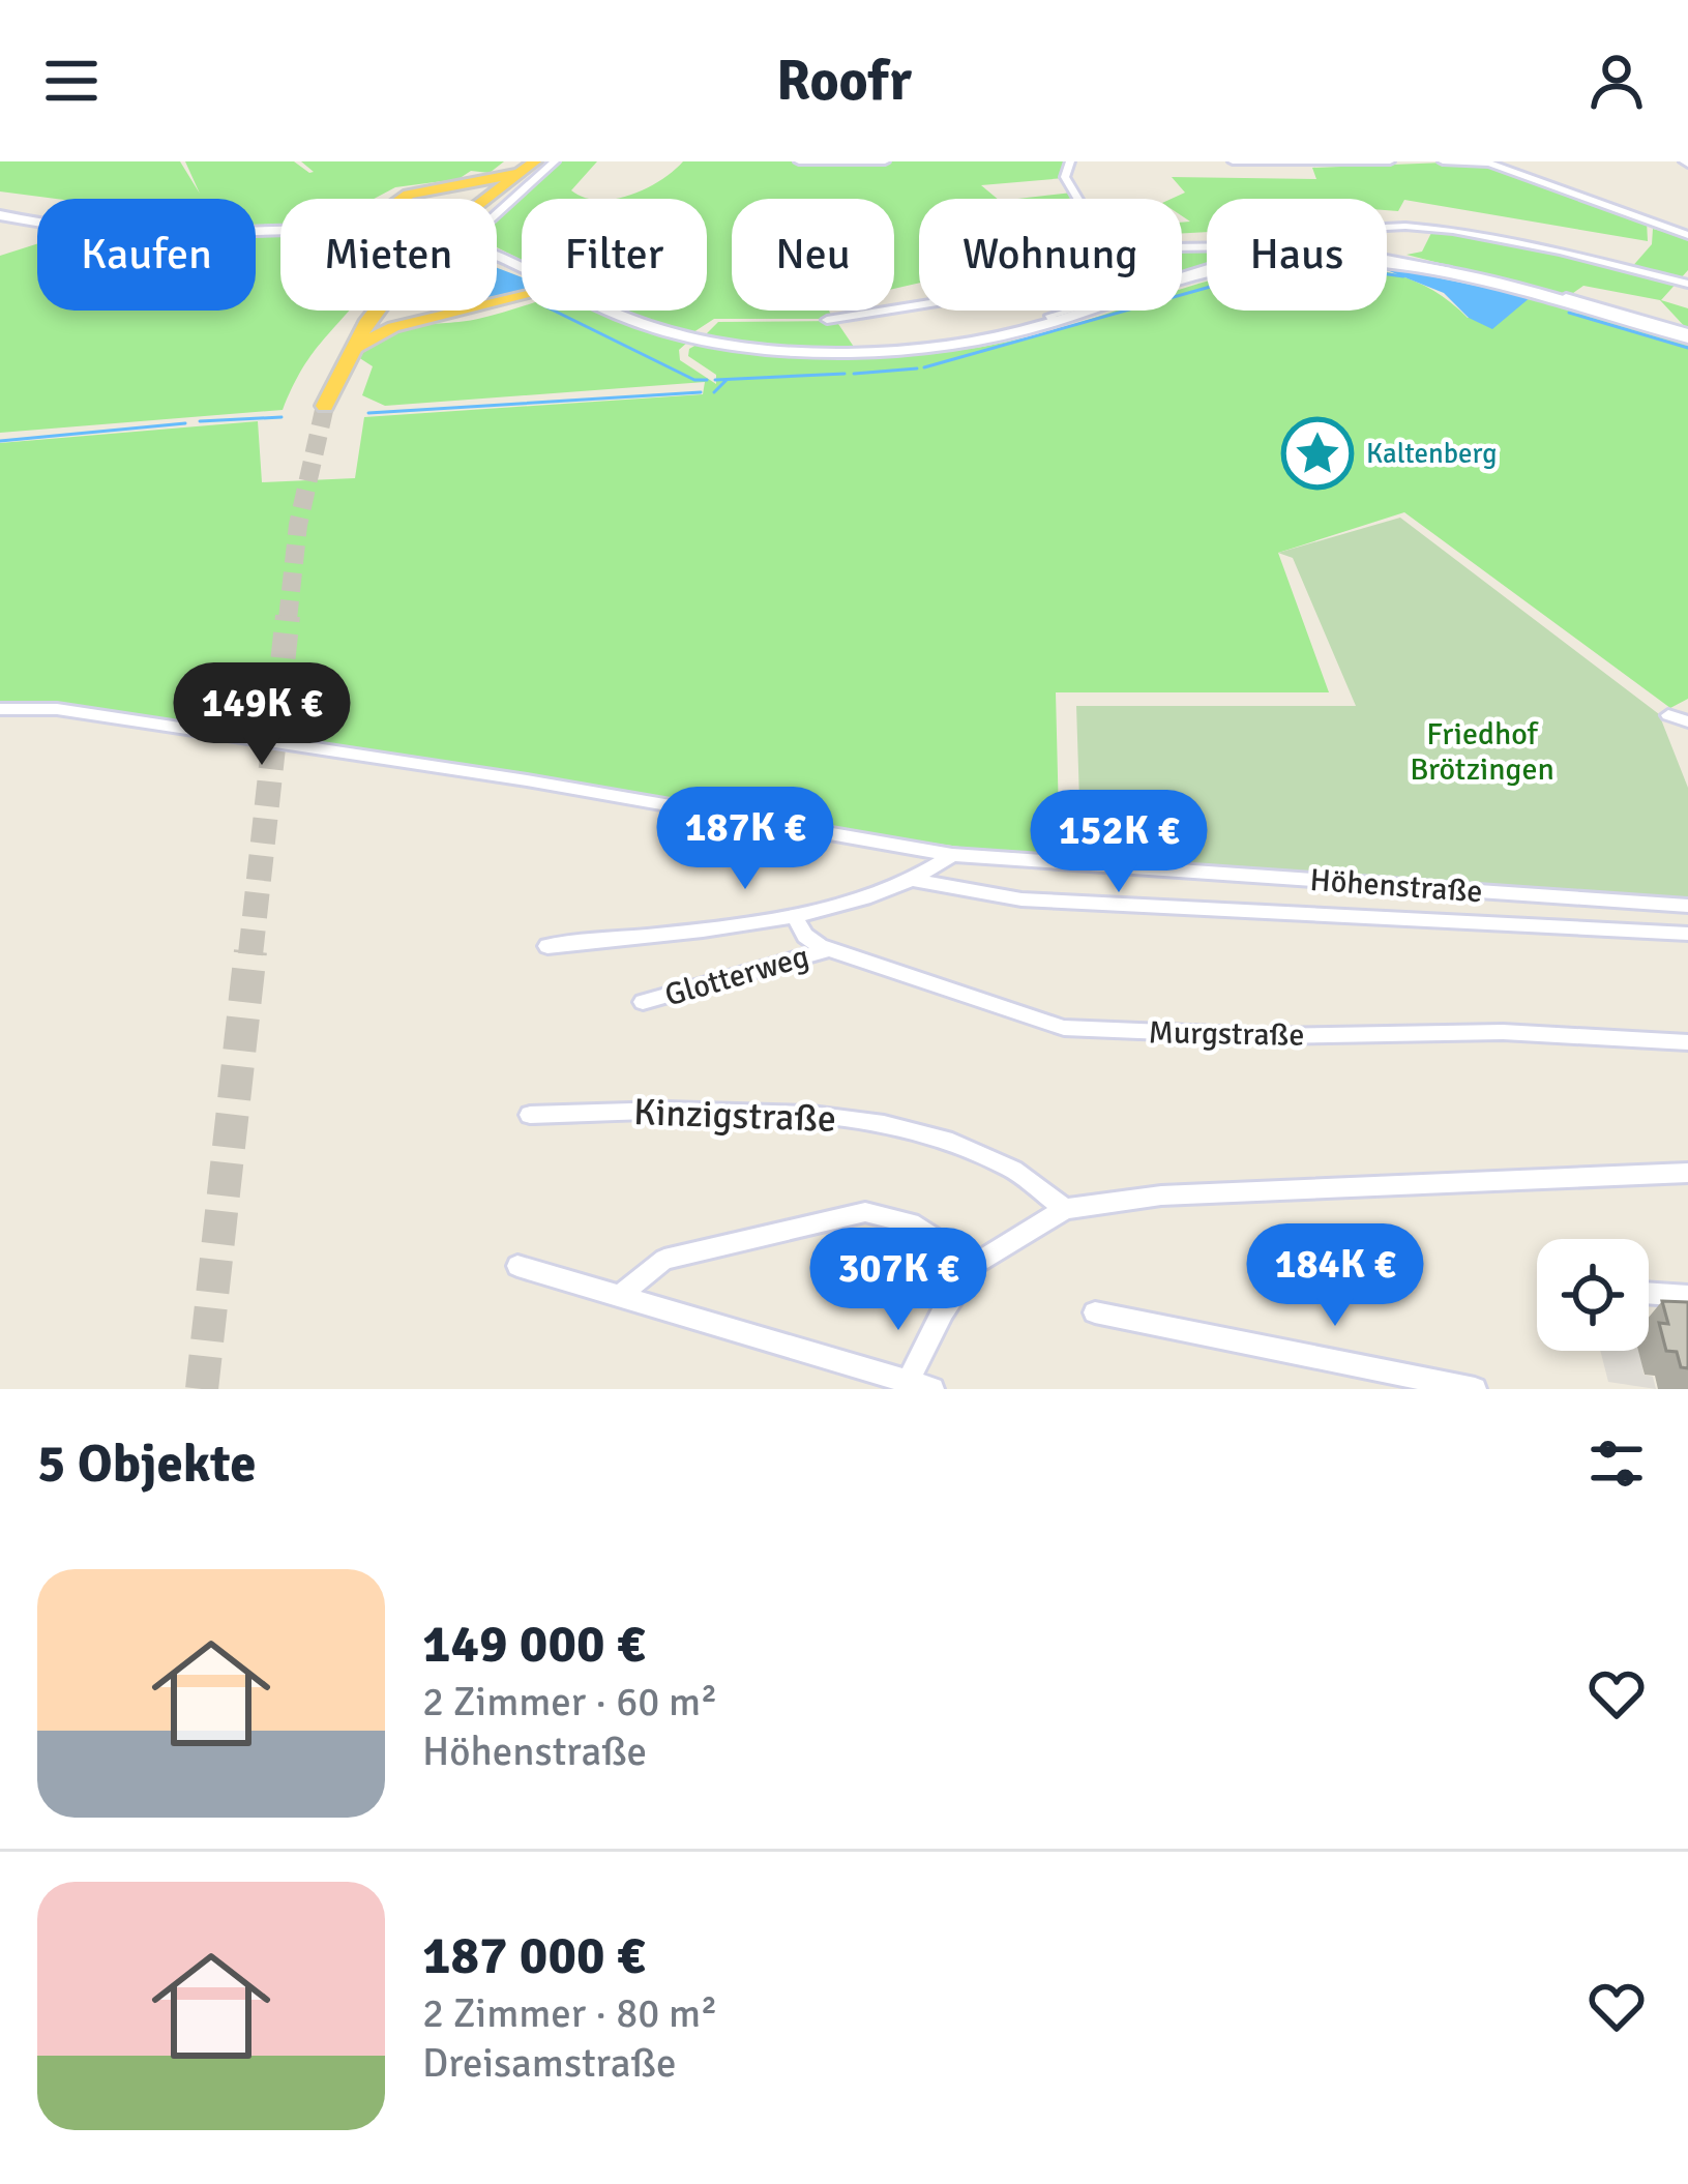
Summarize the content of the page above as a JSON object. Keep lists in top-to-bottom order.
{
  "streets": {
    "street": [
      "Höhenstraße",
      "Glotterweg",
      "Murgstraße",
      "Kinzigstraße"
    ]
  },
  "crossings": [
    ["Glotterweg", "Murgstraße"]
  ],
  "parks": ["Friedhof Brötzingen"],
  "places": {
    "place": ["Kaltenberg"]
  },
  "page": {
    "header": "Roofr",
    "chip": [
      "Kaufen",
      "Mieten",
      "Filter",
      "Neu",
      "Wohnung",
      "Haus"
    ],
    "price": [
      "149K €",
      "187K €",
      "152K €",
      "184K €",
      "307K €"
    ],
    "heading": "5 Objekte",
    "list": [
      {
        "name": "149 000 €",
        "note": "2 Zimmer · 60 m² · Höhenstraße"
      },
      {
        "name": "187 000 €",
        "note": "2 Zimmer · 80 m² · Dreisamstraße"
      }
    ]
  }
}
